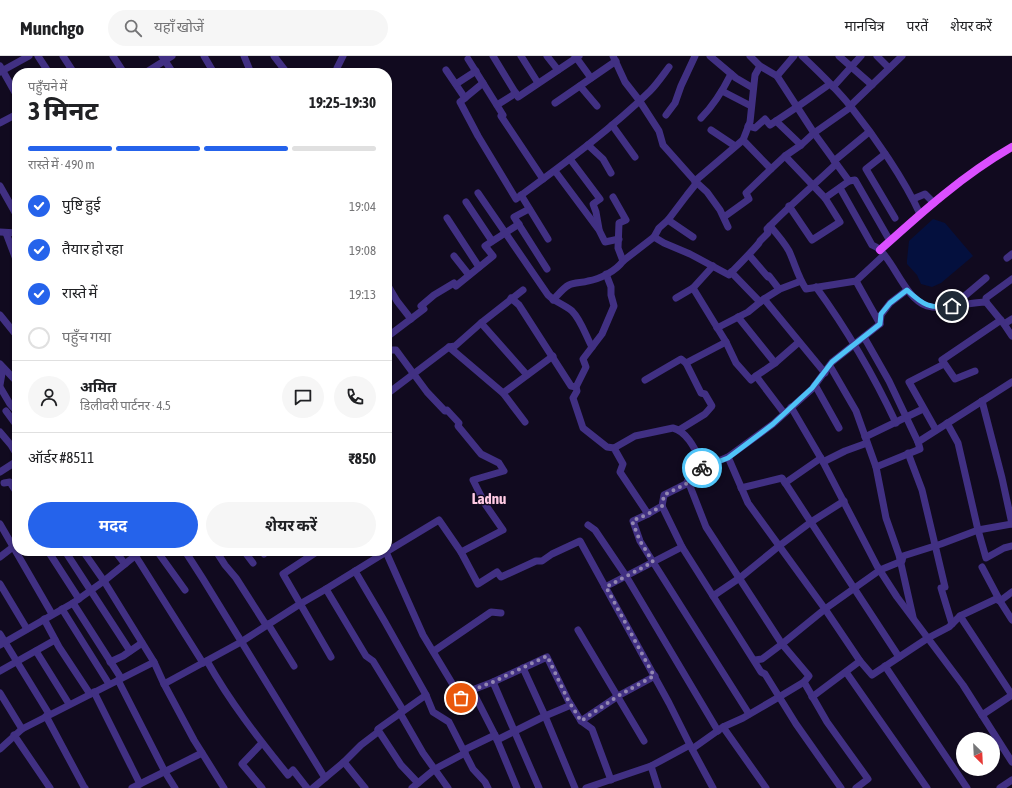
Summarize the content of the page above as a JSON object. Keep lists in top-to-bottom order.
{
  "districts": ["Ladnu"],
  "north": "bottom right",
  "page": {
    "header": "Munchgo",
    "search": "यहाँ खोजें",
    "nav": ["मानचित्र", "परतें", "शेयर करें"],
    "heading": ["3 मिनट", "पहुँचने में", "19:25–19:30"],
    "panel": [
      "अमित",
      "डिलीवरी पार्टनर · 4.5",
      "ऑर्डर #8511",
      "₹850"
    ],
    "bar": "रास्ते में · 490 m",
    "list": [
      ["पुष्टि हुई", "19:04"],
      ["तैयार हो रहा", "19:08"],
      ["रास्ते में", "19:13"],
      "पहुँच गया"
    ],
    "buttons": ["मदद", "शेयर करें"]
  }
}
